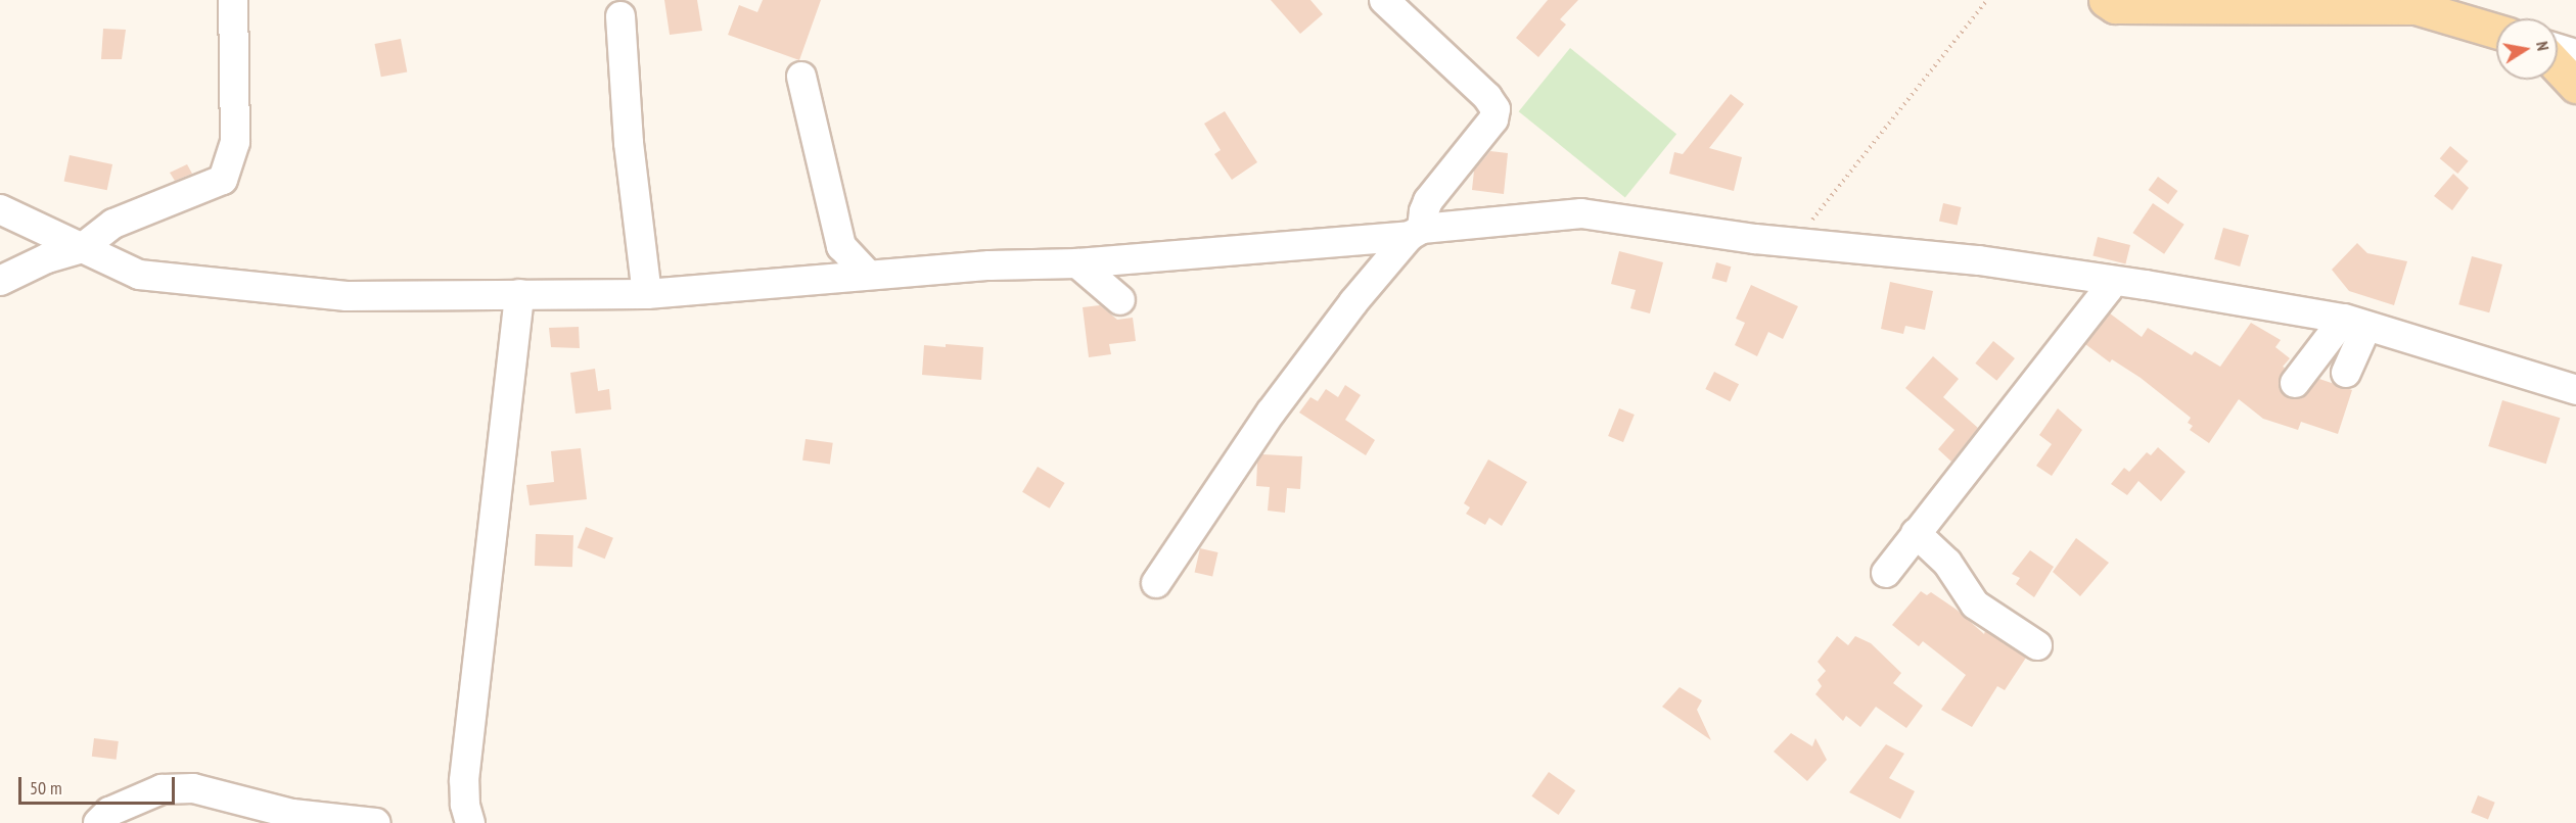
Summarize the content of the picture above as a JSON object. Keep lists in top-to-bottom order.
{
  "scale_bar": "50 m",
  "north": "right"
}
